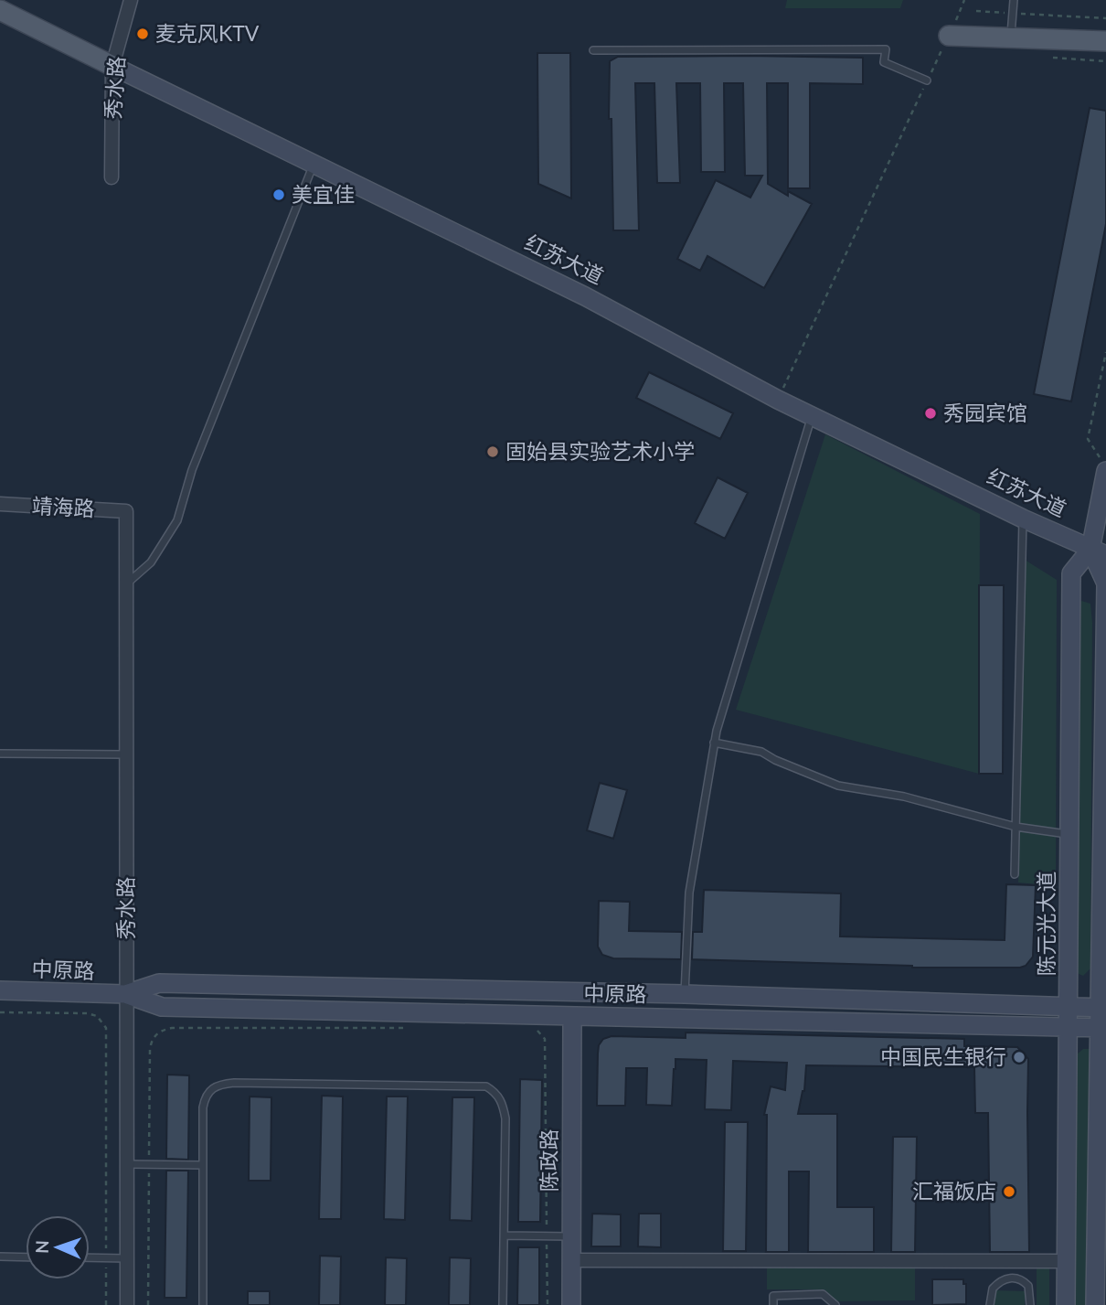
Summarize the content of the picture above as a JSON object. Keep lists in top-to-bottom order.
{
  "streets": {
    "main road": [
      "红苏大道",
      "陈元光大道",
      "中原路",
      "陈政路"
    ],
    "street": ["秀水路", "靖海路"]
  },
  "crossings": [
    ["秀水路", "红苏大道"],
    ["秀水路", "靖海路"],
    ["秀水路", "中原路"],
    ["红苏大道", "陈元光大道"],
    ["陈元光大道", "中原路"],
    ["中原路", "陈政路"]
  ],
  "places": [
    "麦克风KTV",
    "美宜佳",
    "秀园宾馆",
    "固始县实验艺术小学",
    "中国民生银行",
    "汇福饭店"
  ],
  "north": "left"
}
